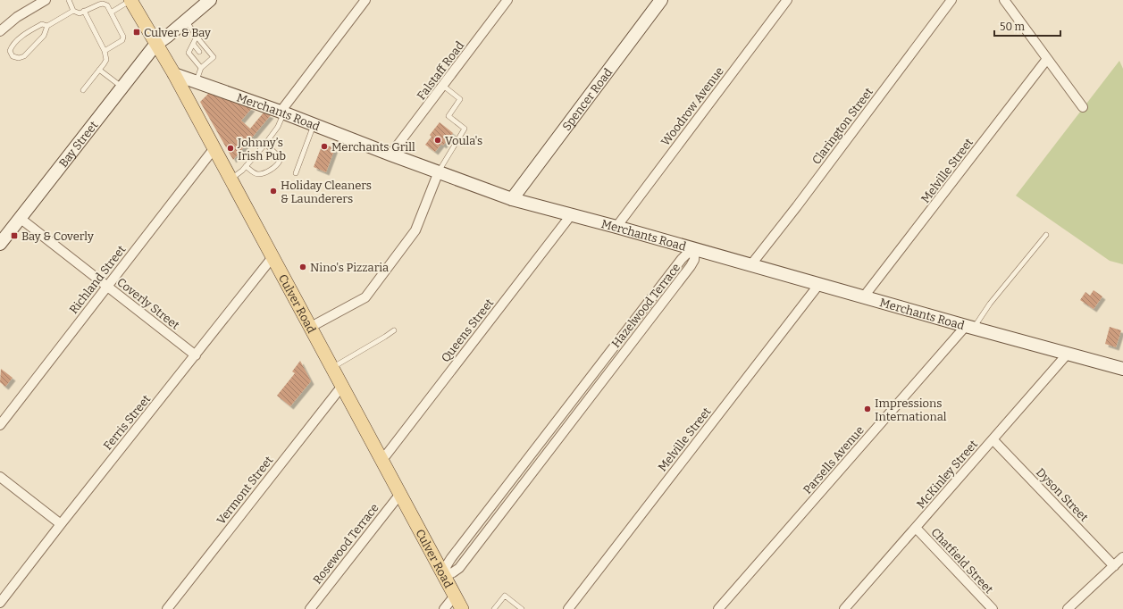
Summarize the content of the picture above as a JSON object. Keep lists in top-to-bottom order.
{
  "streets": {
    "main road": ["Culver Road"],
    "street": [
      "Falstaff Road",
      "Spencer Road",
      "Woodrow Avenue",
      "Merchants Road",
      "Clarington Street",
      "Bay Street",
      "Melville Street",
      "Richland Street",
      "Coverly Street",
      "Hazelwood Terrace",
      "Queens Street",
      "Ferris Street",
      "Parsells Avenue",
      "McKinley Street",
      "Vermont Street",
      "Dyson Street",
      "Rosewood Terrace",
      "Chatfield Street"
    ]
  },
  "crossings": [
    ["Falstaff Road", "Merchants Road"],
    ["Spencer Road", "Merchants Road"],
    ["Woodrow Avenue", "Merchants Road"],
    ["Merchants Road", "Clarington Street"],
    ["Merchants Road", "Melville Street"],
    ["Merchants Road", "Culver Road"],
    ["Merchants Road", "Hazelwood Terrace"],
    ["Merchants Road", "Queens Street"],
    ["Merchants Road", "Parsells Avenue"],
    ["Merchants Road", "McKinley Street"],
    ["Bay Street", "Coverly Street"],
    ["Bay Street", "Culver Road"],
    ["Richland Street", "Coverly Street"],
    ["Richland Street", "Culver Road"],
    ["Coverly Street", "Ferris Street"],
    ["Culver Road", "Hazelwood Terrace"],
    ["Culver Road", "Queens Street"],
    ["Culver Road", "Ferris Street"],
    ["Culver Road", "Vermont Street"],
    ["Culver Road", "Rosewood Terrace"],
    ["McKinley Street", "Dyson Street"],
    ["McKinley Street", "Chatfield Street"]
  ],
  "places": {
    "transit": ["Culver & Bay", "Bay & Coverly"],
    "other": [
      "Voula's",
      "Merchants Grill",
      "Johnny’s Irish Pub",
      "Holiday Cleaners & Launderers",
      "Nino's Pizzaria",
      "Impressions International"
    ]
  },
  "scale_bar": "50 m"
}
